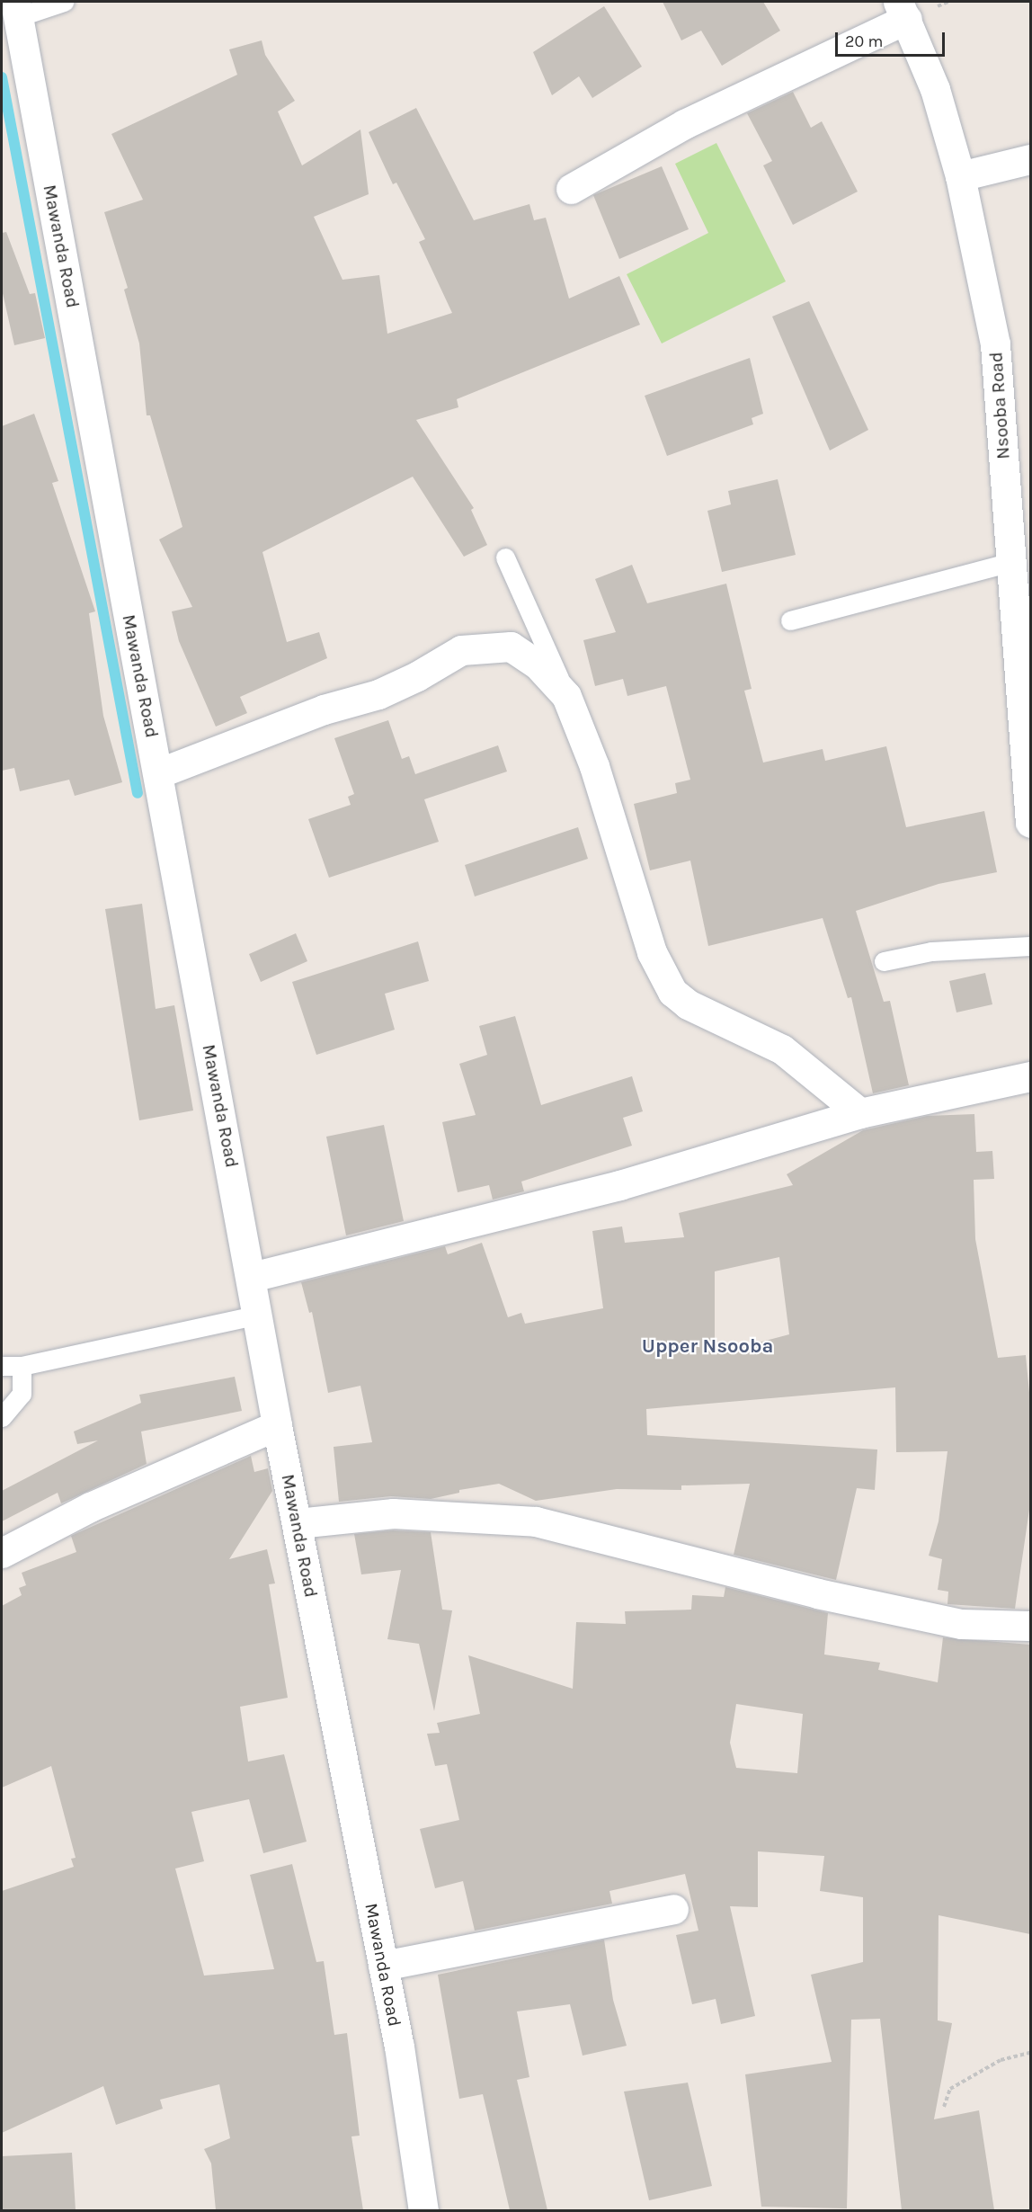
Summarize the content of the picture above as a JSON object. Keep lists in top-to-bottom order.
{
  "streets": {
    "street": ["Mawanda Road", "Nsooba Road"]
  },
  "districts": ["Upper Nsooba"],
  "scale_bar": "20 m"
}
